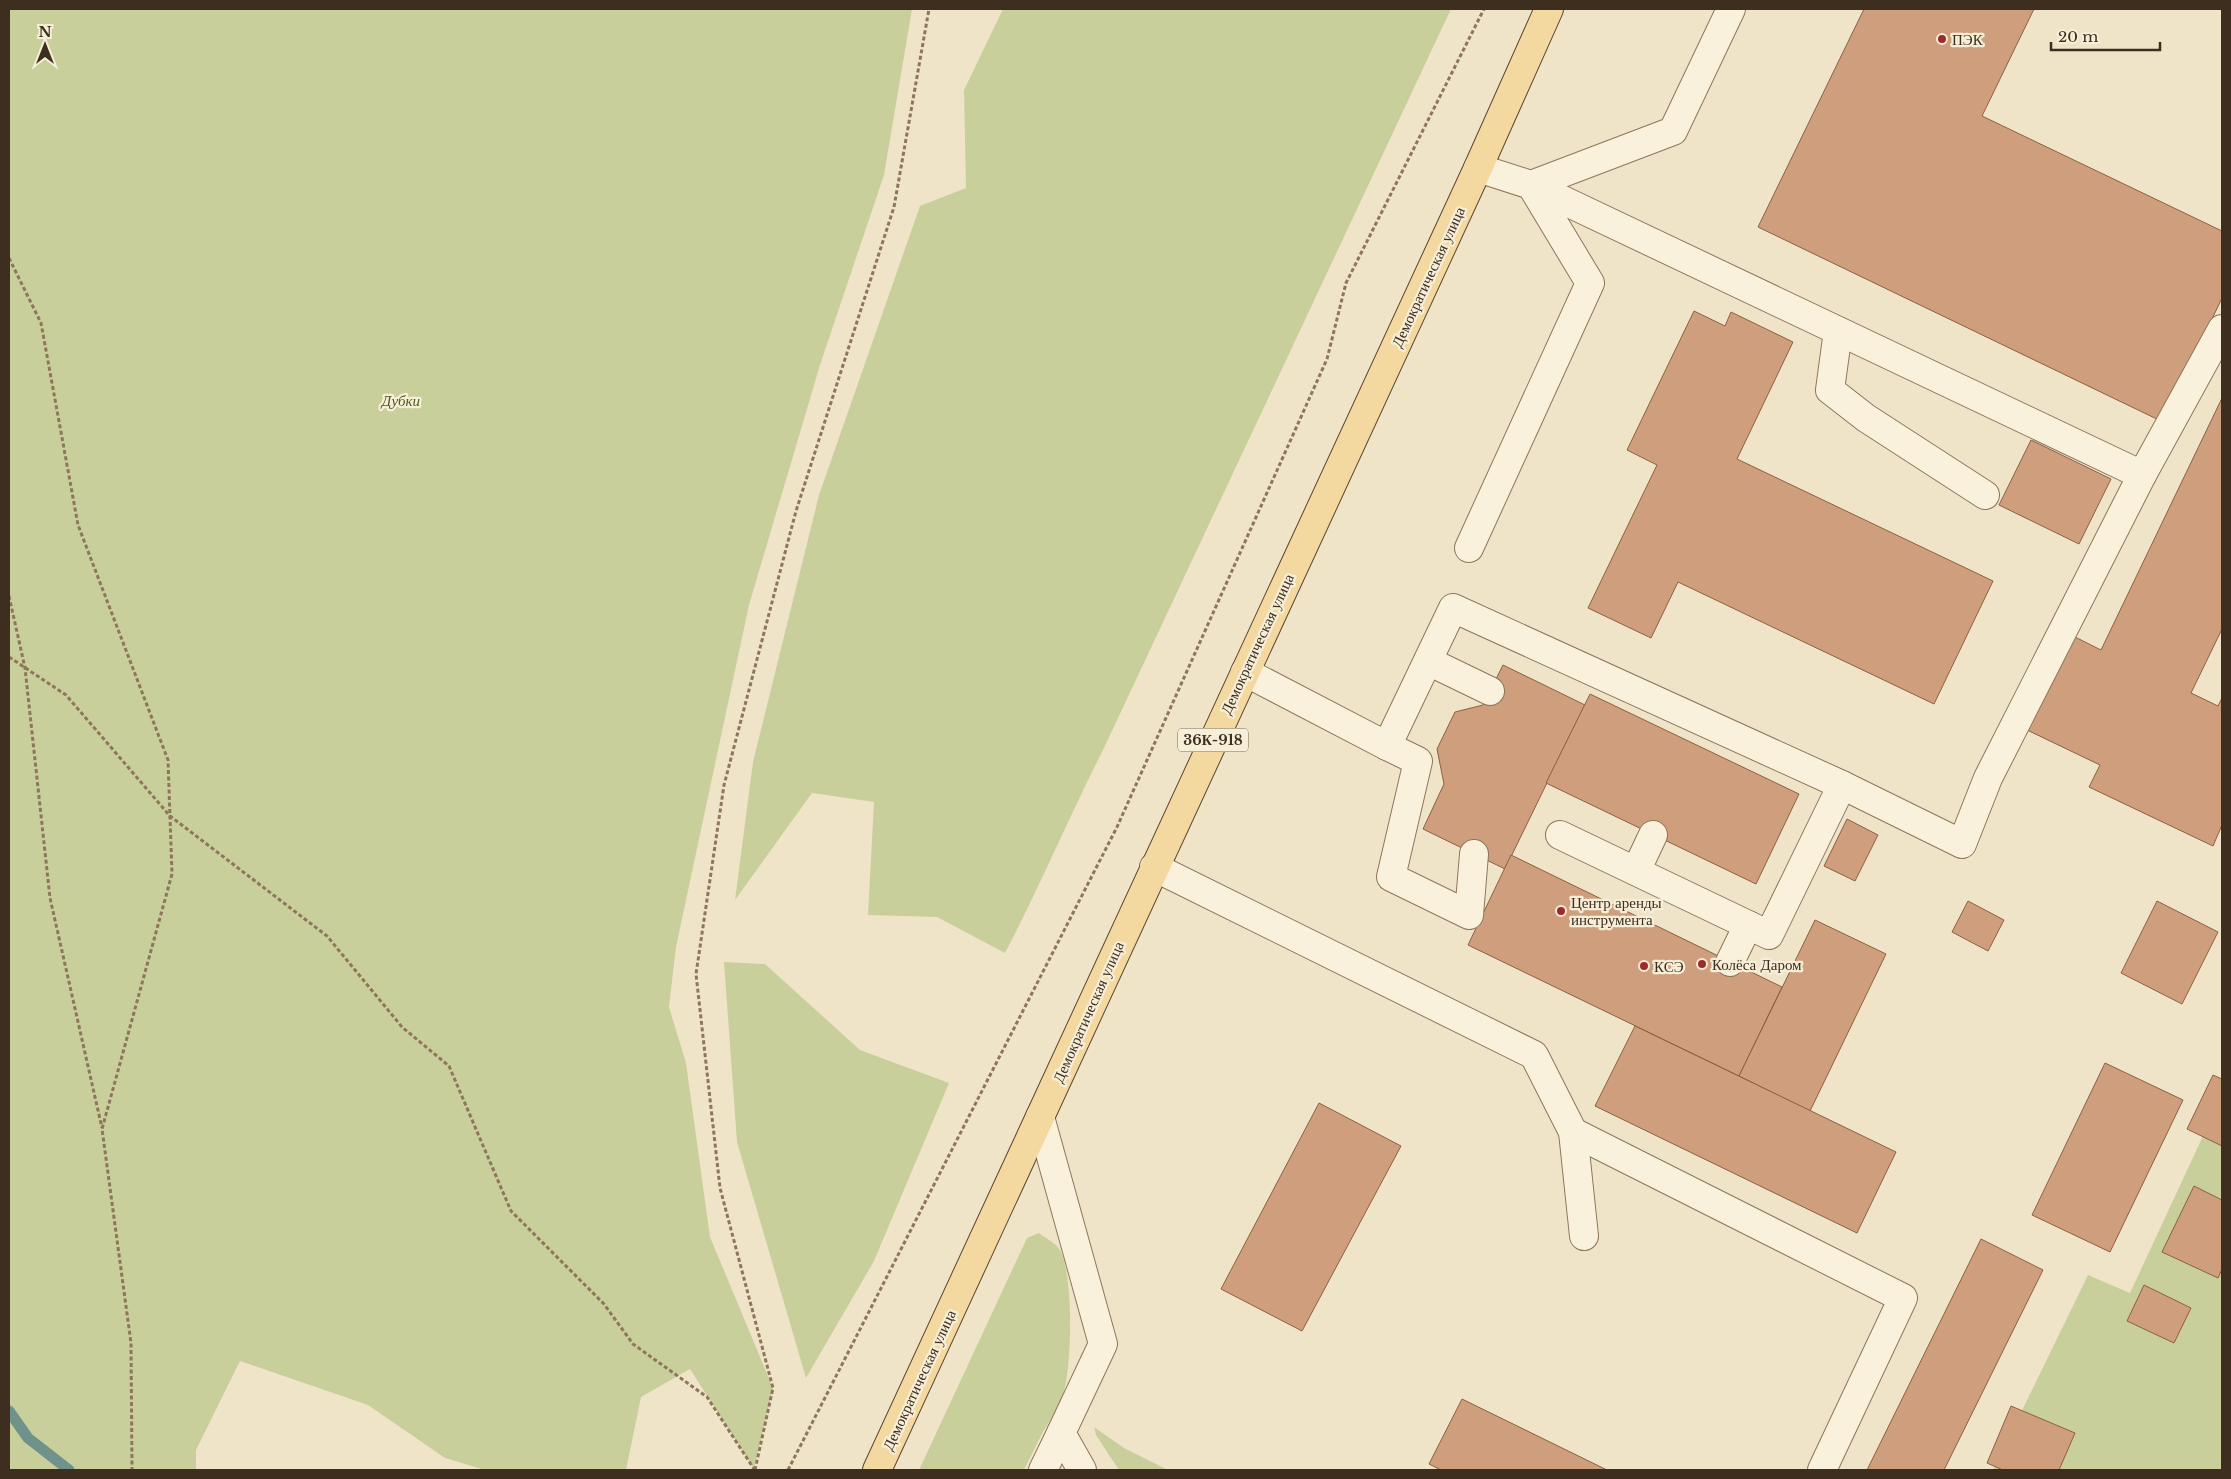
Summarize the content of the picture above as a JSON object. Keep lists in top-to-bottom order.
{
  "streets": {
    "main road": ["Демократическая улица", "36К-918"]
  },
  "parks": ["Дубки"],
  "places": [
    "ПЭК",
    "Центр аренды инструмента",
    "Колёса Даром",
    "КСЭ"
  ],
  "scale_bar": "20 m",
  "north": "top"
}
